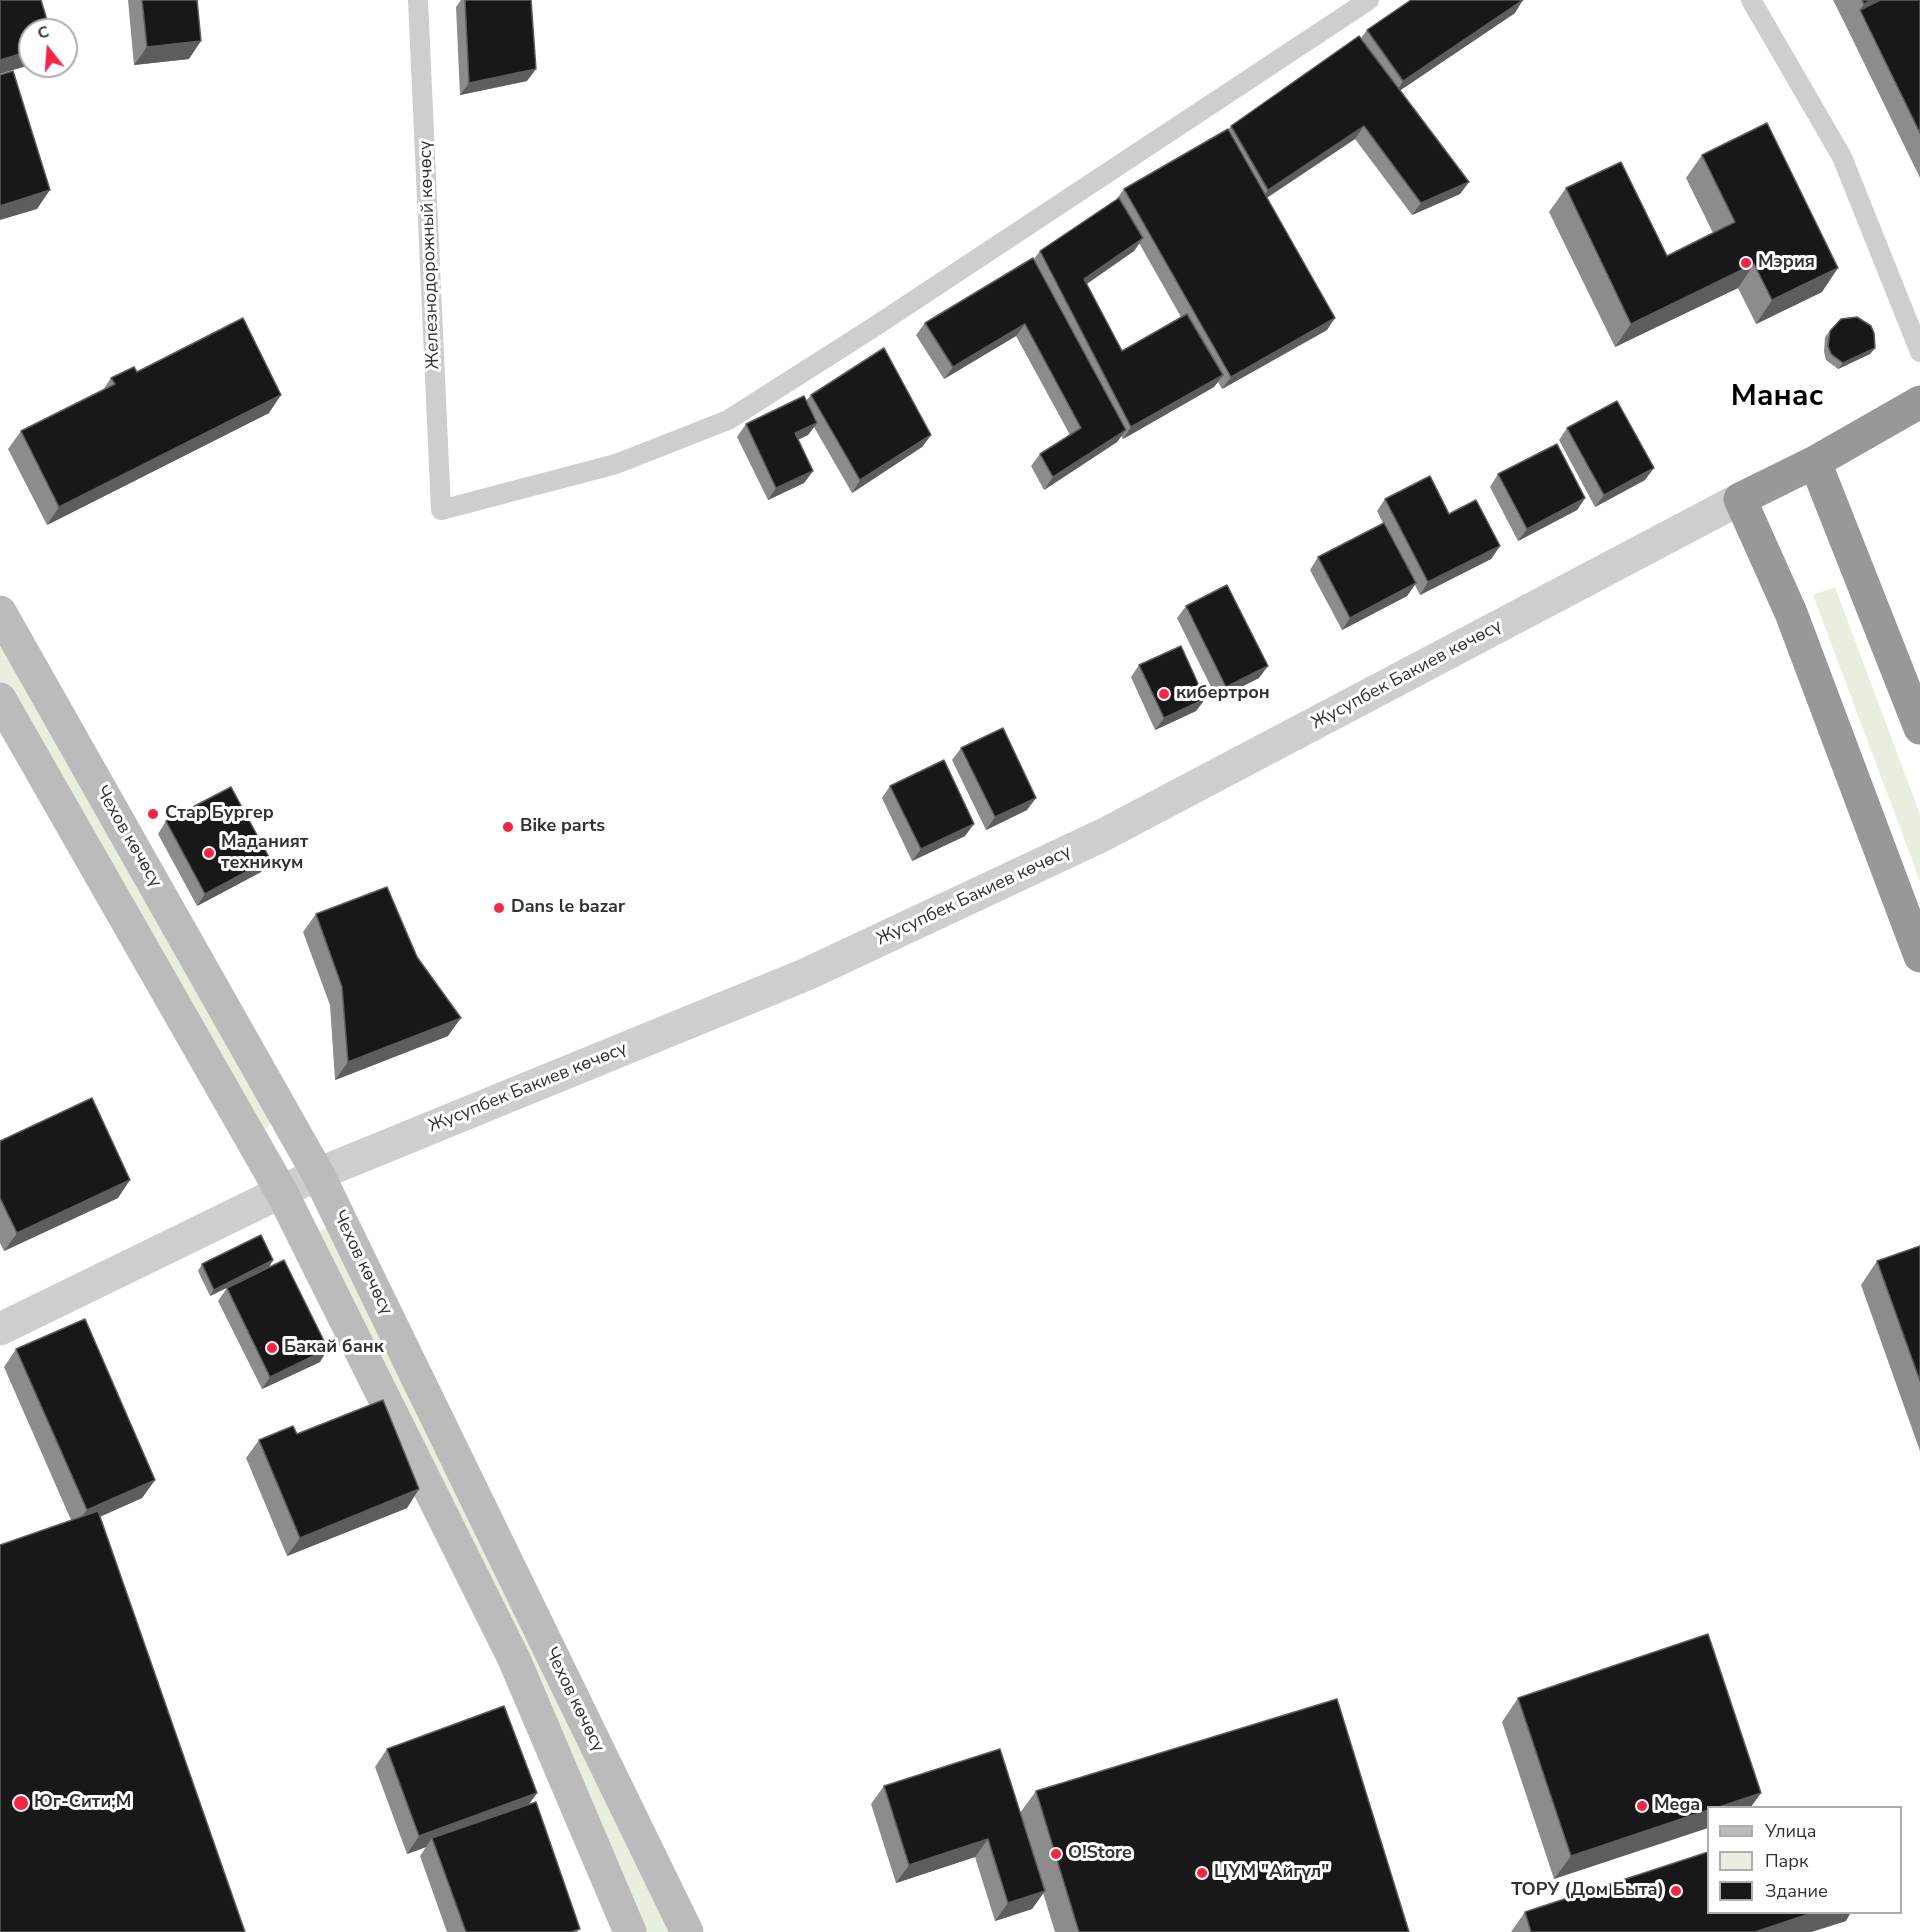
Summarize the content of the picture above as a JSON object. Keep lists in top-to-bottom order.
{
  "streets": {
    "highway": ["Жусупбек Бакиев көчөсү"],
    "street": ["Чехов көчөсү"],
    "lane": ["Железнодорожный көчөсү"]
  },
  "crossings": [
    ["Жусупбек Бакиев көчөсү", "Чехов көчөсү"]
  ],
  "districts": ["Манас"],
  "places": [
    "Мэрия",
    "кибертрон",
    "Стар Бургер",
    "Bike parts",
    "Маданият техникум",
    "Dans le bazar",
    "Бакай банк",
    "Юг-Сити;M",
    "Mega",
    "O!Store",
    "ЦУМ \"Айгүл\"",
    "ТОРУ (Дом Быта)"
  ],
  "legend": ["Улица", "Парк", "Здание"],
  "north": "top"
}
